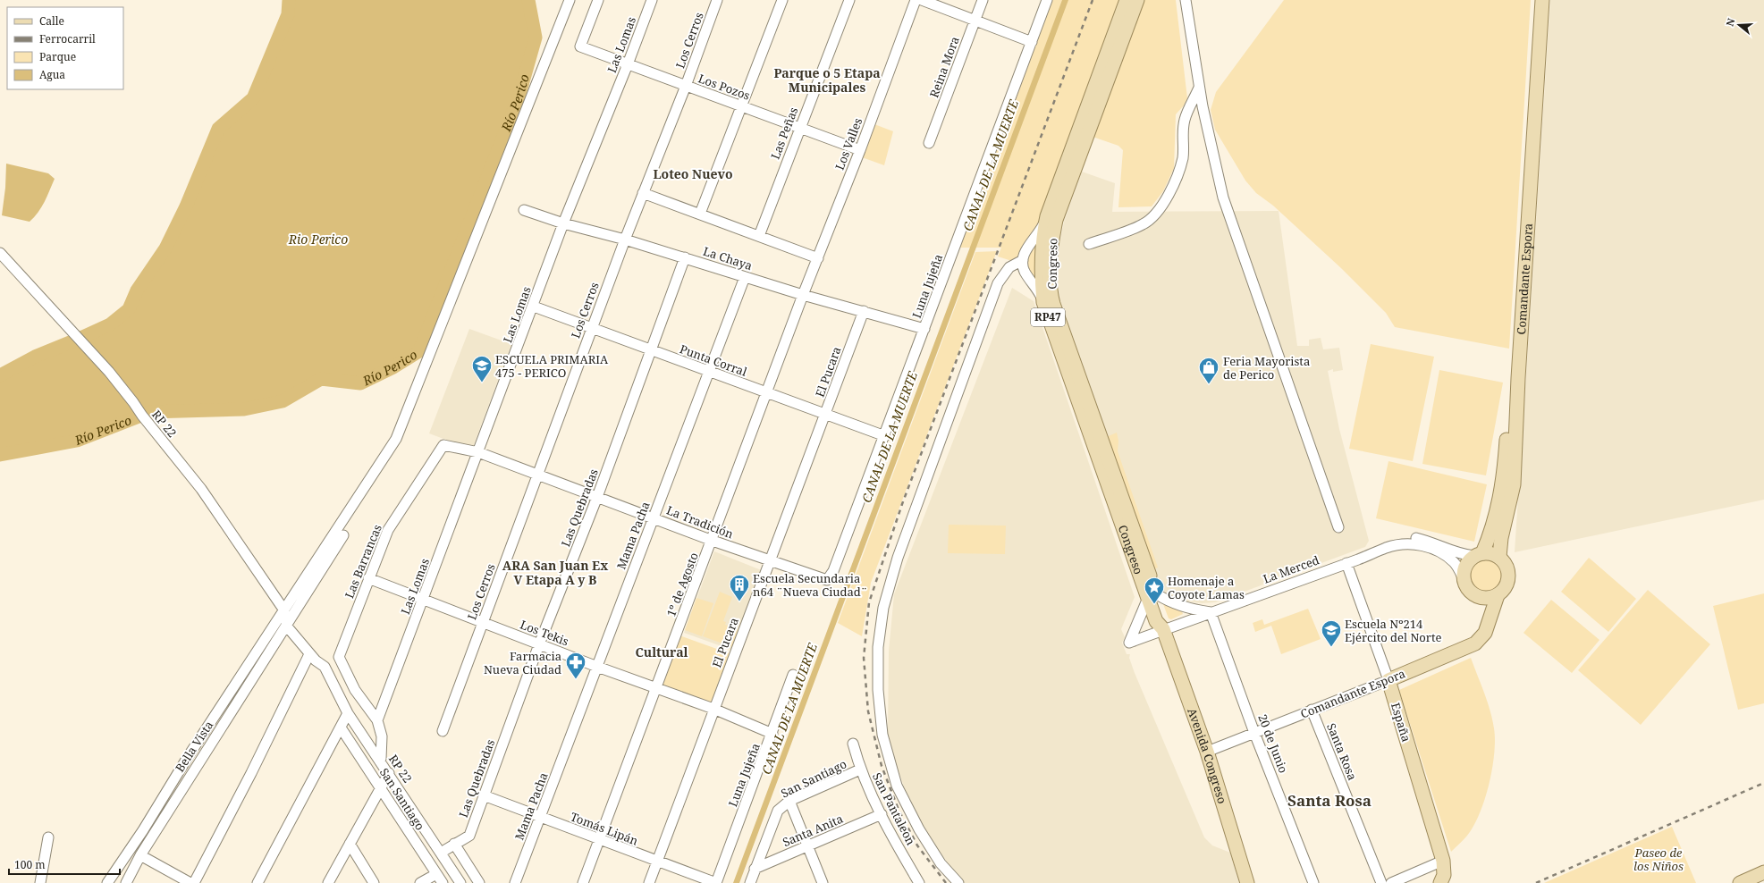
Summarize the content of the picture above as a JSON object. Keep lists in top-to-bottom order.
{
  "streets": {
    "main road": [
      "Congreso",
      "Comandante Espora",
      "RP47",
      "España",
      "Avenida Congreso"
    ],
    "street": [
      "Los Cerros",
      "Las Lomas",
      "Reina Mora",
      "Los Pozos",
      "Las Peñas",
      "Los Valles",
      "La Chaya",
      "Luna Jujeña",
      "Punta Corral",
      "El Pucara",
      "RP 22",
      "Las Quebradas",
      "La Tradición",
      "Mama Pacha",
      "Las Barrancas",
      "La Merced",
      "1º de Agosto",
      "Los Tekis",
      "20 de Junio",
      "Bella Vista",
      "Santa Rosa",
      "San Santiago",
      "San Pantaleon",
      "Tomás Lipán",
      "Santa Anita"
    ]
  },
  "crossings": [
    ["Los Cerros", "Los Pozos"],
    ["Los Cerros", "La Chaya"],
    ["Los Cerros", "Punta Corral"],
    ["Los Cerros", "La Tradición"],
    ["Los Cerros", "Los Tekis"],
    ["Las Lomas", "Los Pozos"],
    ["Las Lomas", "La Chaya"],
    ["Las Lomas", "Punta Corral"],
    ["Las Lomas", "La Tradición"],
    ["Las Lomas", "Las Barrancas"],
    ["Las Lomas", "Los Tekis"],
    ["Los Pozos", "Las Peñas"],
    ["Los Pozos", "Los Valles"],
    ["Los Valles", "La Chaya"],
    ["Los Valles", "1º de Agosto"],
    ["La Chaya", "Luna Jujeña"],
    ["La Chaya", "El Pucara"],
    ["La Chaya", "Las Quebradas"],
    ["La Chaya", "Mama Pacha"],
    ["La Chaya", "1º de Agosto"],
    ["Congreso", "La Merced"],
    ["Congreso", "Avenida Congreso"],
    ["Comandante Espora", "España"],
    ["Comandante Espora", "20 de Junio"],
    ["Comandante Espora", "Santa Rosa"],
    ["Comandante Espora", "Avenida Congreso"],
    ["Luna Jujeña", "Punta Corral"],
    ["Luna Jujeña", "La Tradición"],
    ["Luna Jujeña", "Los Tekis"],
    ["Luna Jujeña", "Tomás Lipán"],
    ["Punta Corral", "El Pucara"],
    ["Punta Corral", "Las Quebradas"],
    ["Punta Corral", "Mama Pacha"],
    ["Punta Corral", "1º de Agosto"],
    ["El Pucara", "La Tradición"],
    ["El Pucara", "Los Tekis"],
    ["El Pucara", "Tomás Lipán"],
    ["RP 22", "Las Quebradas"],
    ["RP 22", "Bella Vista"],
    ["Las Quebradas", "La Tradición"],
    ["Las Quebradas", "Los Tekis"],
    ["Las Quebradas", "Tomás Lipán"],
    ["La Tradición", "Mama Pacha"],
    ["La Tradición", "Las Barrancas"],
    ["La Tradición", "1º de Agosto"],
    ["Mama Pacha", "Los Tekis"],
    ["Mama Pacha", "Tomás Lipán"],
    ["Las Barrancas", "Los Tekis"],
    ["La Merced", "España"],
    ["La Merced", "20 de Junio"],
    ["La Merced", "Avenida Congreso"],
    ["1º de Agosto", "Los Tekis"],
    ["1º de Agosto", "Tomás Lipán"],
    ["San Santiago", "San Pantaleon"],
    ["San Santiago", "Santa Anita"],
    ["San Pantaleon", "Santa Anita"]
  ],
  "districts": [
    "Parque o 5 Etapa Municipales",
    "Loteo Nuevo",
    "ARA San Juan Ex V Etapa A y B",
    "Cultural",
    "Santa Rosa"
  ],
  "water": ["Río Perico", "CANAL DE LA MUERTE", "Rio Perico"],
  "parks": ["Paseo de los Niños"],
  "places": {
    "school or university": ["ESCUELA PRIMARIA 475 - PERICO", "Escuela Nº214 Ejército del Norte"],
    "shop": ["Feria Mayorista de Perico"],
    "building": ["Escuela Secundaria n64 ¨Nueva Ciudad¨"],
    "place": ["Homenaje a Coyote Lamas"],
    "pharmacy": ["Farmacia Nueva Ciudad"]
  },
  "legend": [
    "Calle",
    "Ferrocarril",
    "Parque",
    "Agua"
  ],
  "scale_bar": "100 m",
  "north": "left"
}
